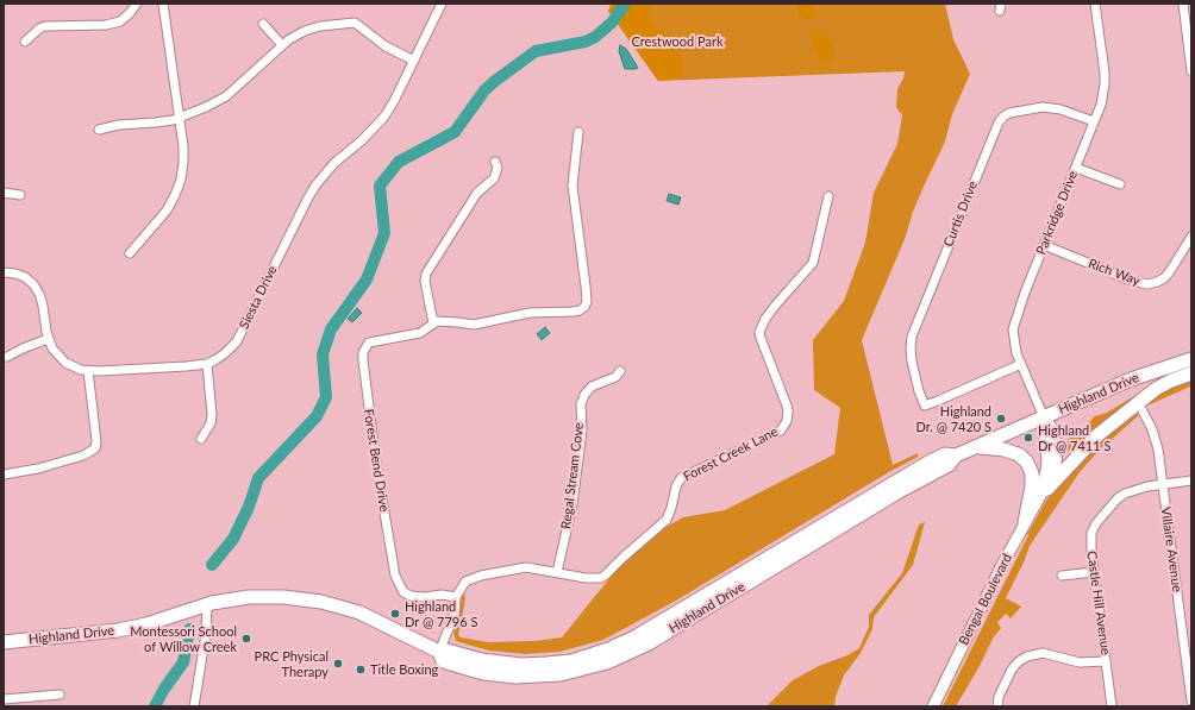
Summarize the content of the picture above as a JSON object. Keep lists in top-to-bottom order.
{
  "streets": {
    "main road": ["Highland Drive", "Bengal Boulevard"],
    "street": [
      "Parkridge Drive",
      "Curtis Drive",
      "Rich Way",
      "Siesta Drive",
      "Forest Creek Lane",
      "Forest Bend Drive",
      "Regal Stream Cove",
      "Villaire Avenue",
      "Castle Hill Avenue"
    ]
  },
  "crossings": [
    ["Parkridge Drive", "Curtis Drive"],
    ["Parkridge Drive", "Rich Way"],
    ["Parkridge Drive", "Highland Drive"],
    ["Parkridge Drive", "Bengal Boulevard"],
    ["Highland Drive", "Bengal Boulevard"],
    ["Forest Creek Lane", "Forest Bend Drive"],
    ["Forest Creek Lane", "Regal Stream Cove"],
    ["Villaire Avenue", "Castle Hill Avenue"]
  ],
  "parks": ["Crestwood Park"],
  "places": [
    "Highland Dr. @ 7420 S",
    "Highland Dr @ 7411 S",
    "Highland Dr @ 7796 S",
    "Montessori School of Willow Creek",
    "PRC Physical Therapy",
    "Title Boxing"
  ]
}
